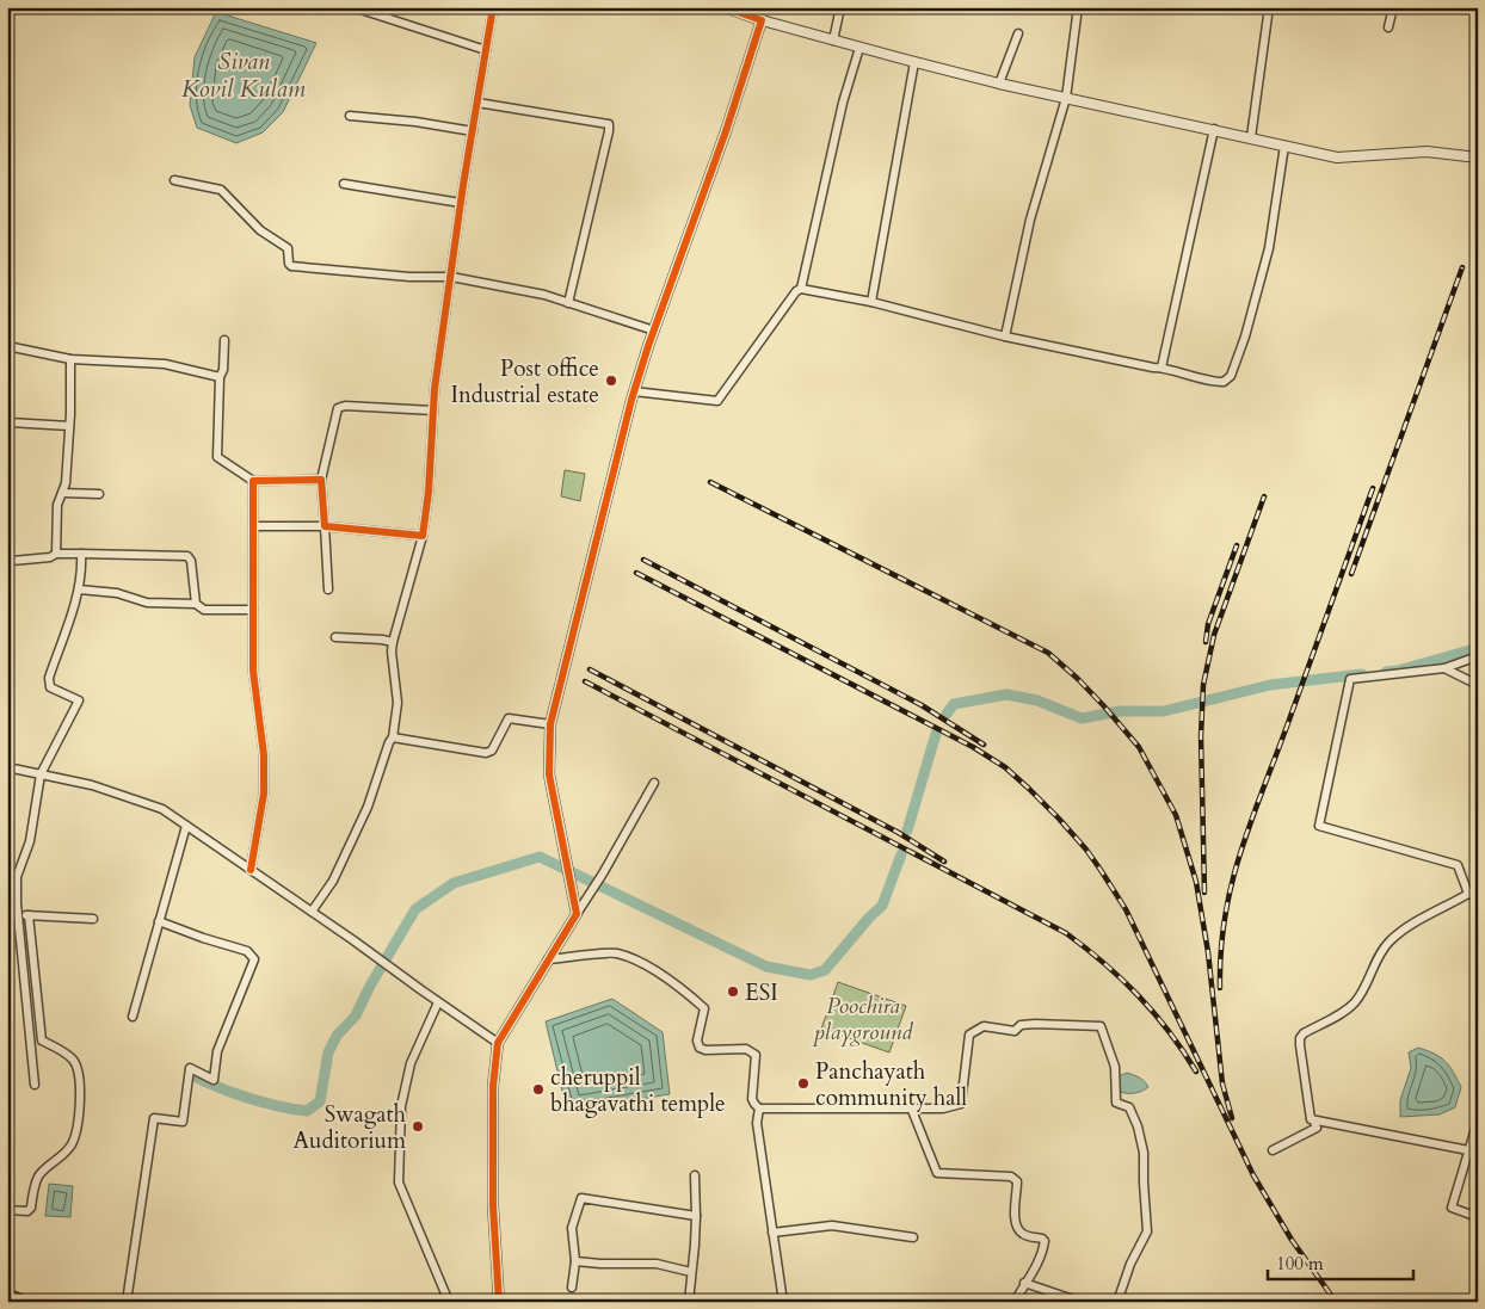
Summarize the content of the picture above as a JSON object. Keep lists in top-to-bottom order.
{
  "water": ["Sivan Kovil Kulam"],
  "parks": ["Poochira playground"],
  "places": [
    "Post office Industrial estate",
    "ESI",
    "Panchayath community hall",
    "cheruppil bhagavathi temple",
    "Swagath Auditorium"
  ],
  "scale_bar": "100 m"
}
